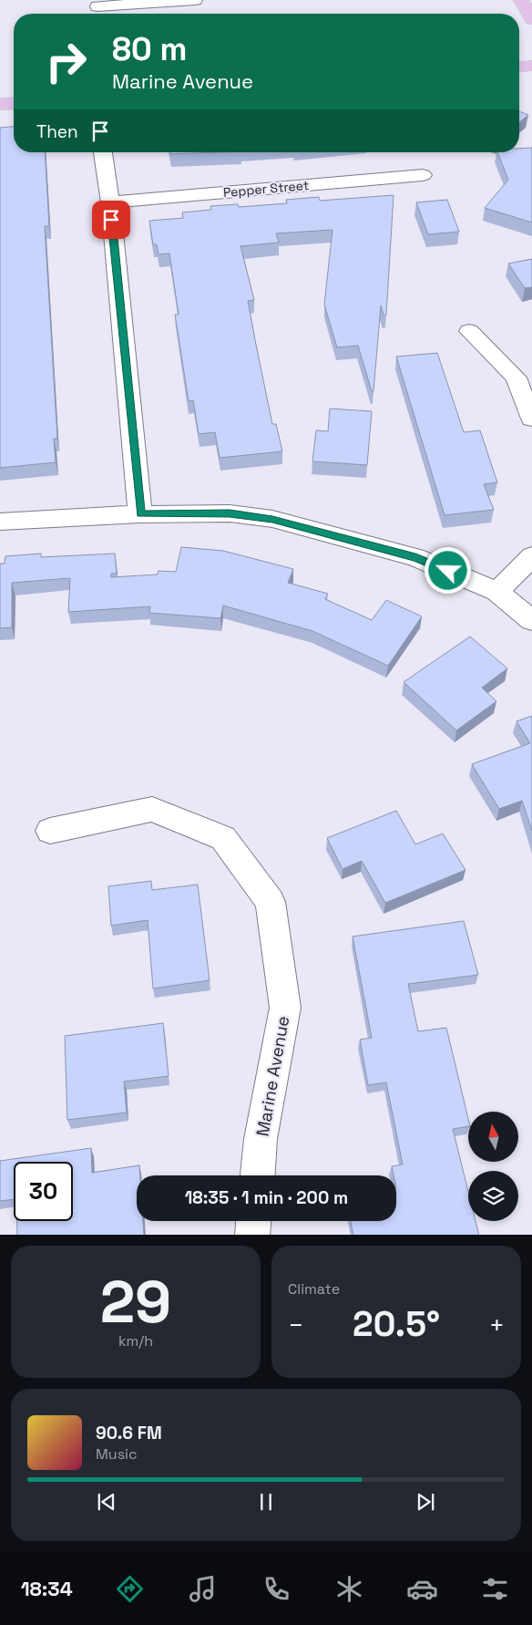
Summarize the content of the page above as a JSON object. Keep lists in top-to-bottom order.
{
  "streets": {
    "street": ["Pepper Street", "Marine Avenue"]
  },
  "north": "top",
  "page": {
    "turn": ["80 m", "Marine Avenue"],
    "then": "Then",
    "limit": "30",
    "trip": "18:35 · 1 min · 200 m",
    "tile": [
      ["29", "km/h"],
      "Climate"
    ],
    "heat": ["−", "20.5°", "+"],
    "song": ["90.6 FM", "Music"],
    "tabs": "18:34"
  }
}
